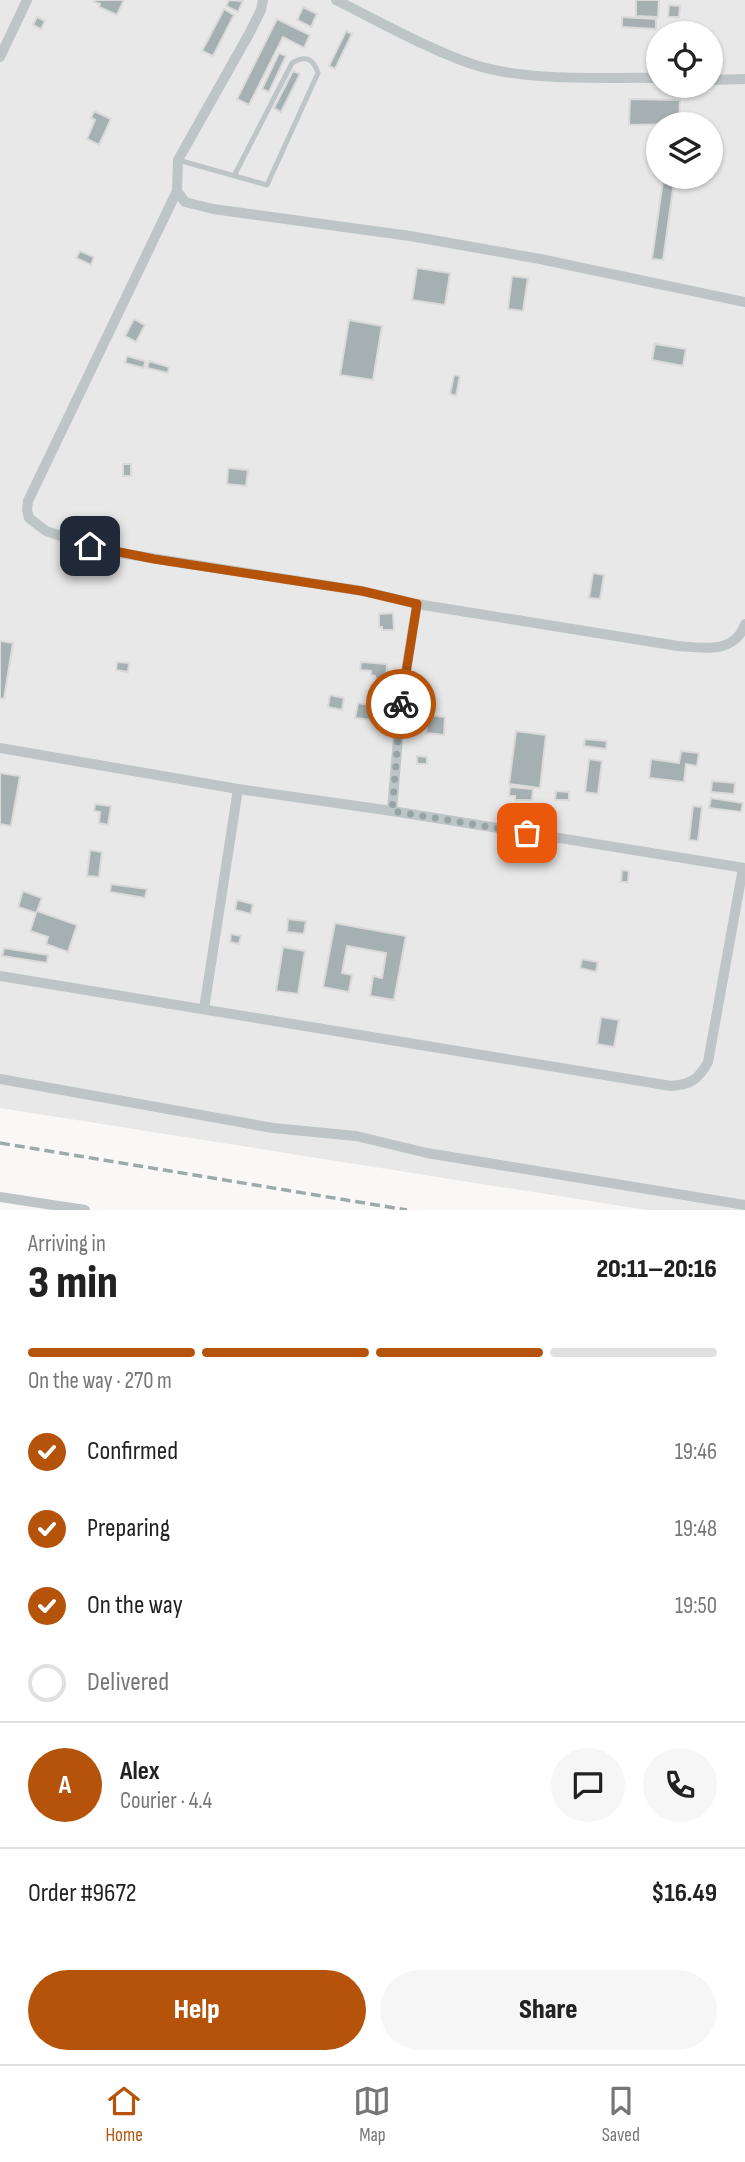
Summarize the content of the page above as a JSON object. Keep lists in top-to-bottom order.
{
  "page": {
    "heading": ["3 min", "Arriving in", "20:11–20:16"],
    "panel": [
      "Alex",
      "Courier · 4.4",
      "Order #9672",
      "$16.49"
    ],
    "bar": "On the way · 270 m",
    "list": [
      ["Confirmed", "19:46"],
      ["Preparing", "19:48"],
      ["On the way", "19:50"],
      "Delivered"
    ],
    "round": "A",
    "buttons": ["Help", "Share"],
    "tabs": ["Home", "Map", "Saved"]
  }
}
